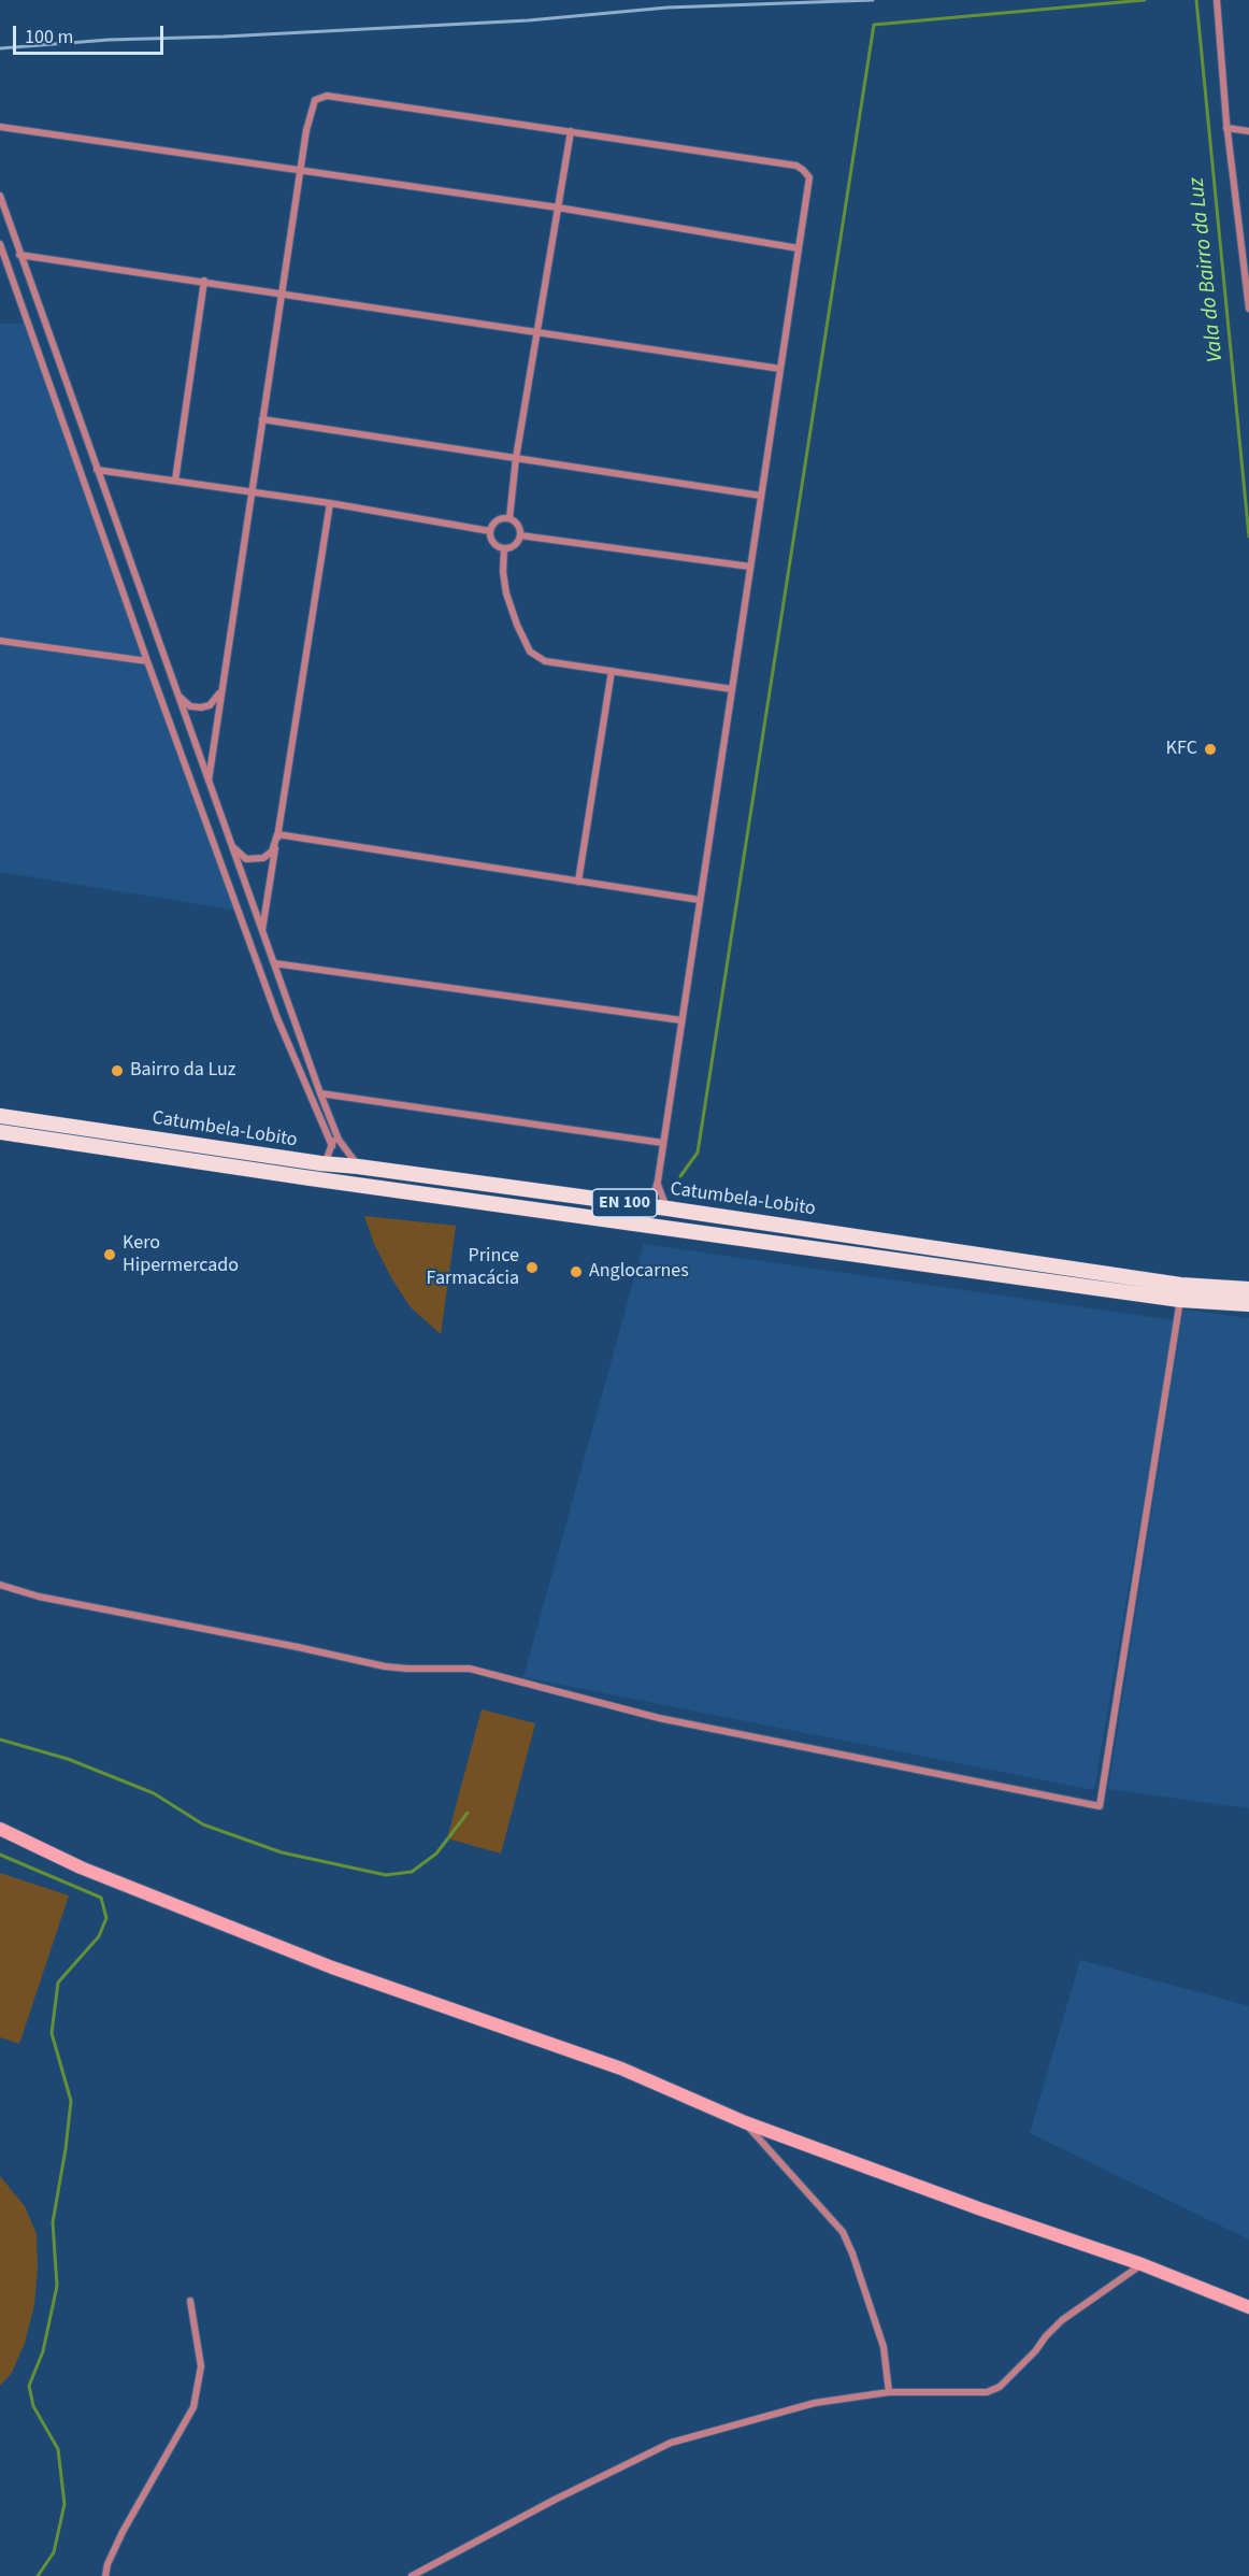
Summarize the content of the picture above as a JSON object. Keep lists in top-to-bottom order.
{
  "streets": {
    "main road": ["Catumbela-Lobito", "EN 100"]
  },
  "water": ["Vala do Bairro da Luz"],
  "places": [
    "KFC",
    "Bairro da Luz",
    "Kero Hipermercado",
    "Prince Farmacácia",
    "Anglocarnes"
  ],
  "scale_bar": "100 m"
}
